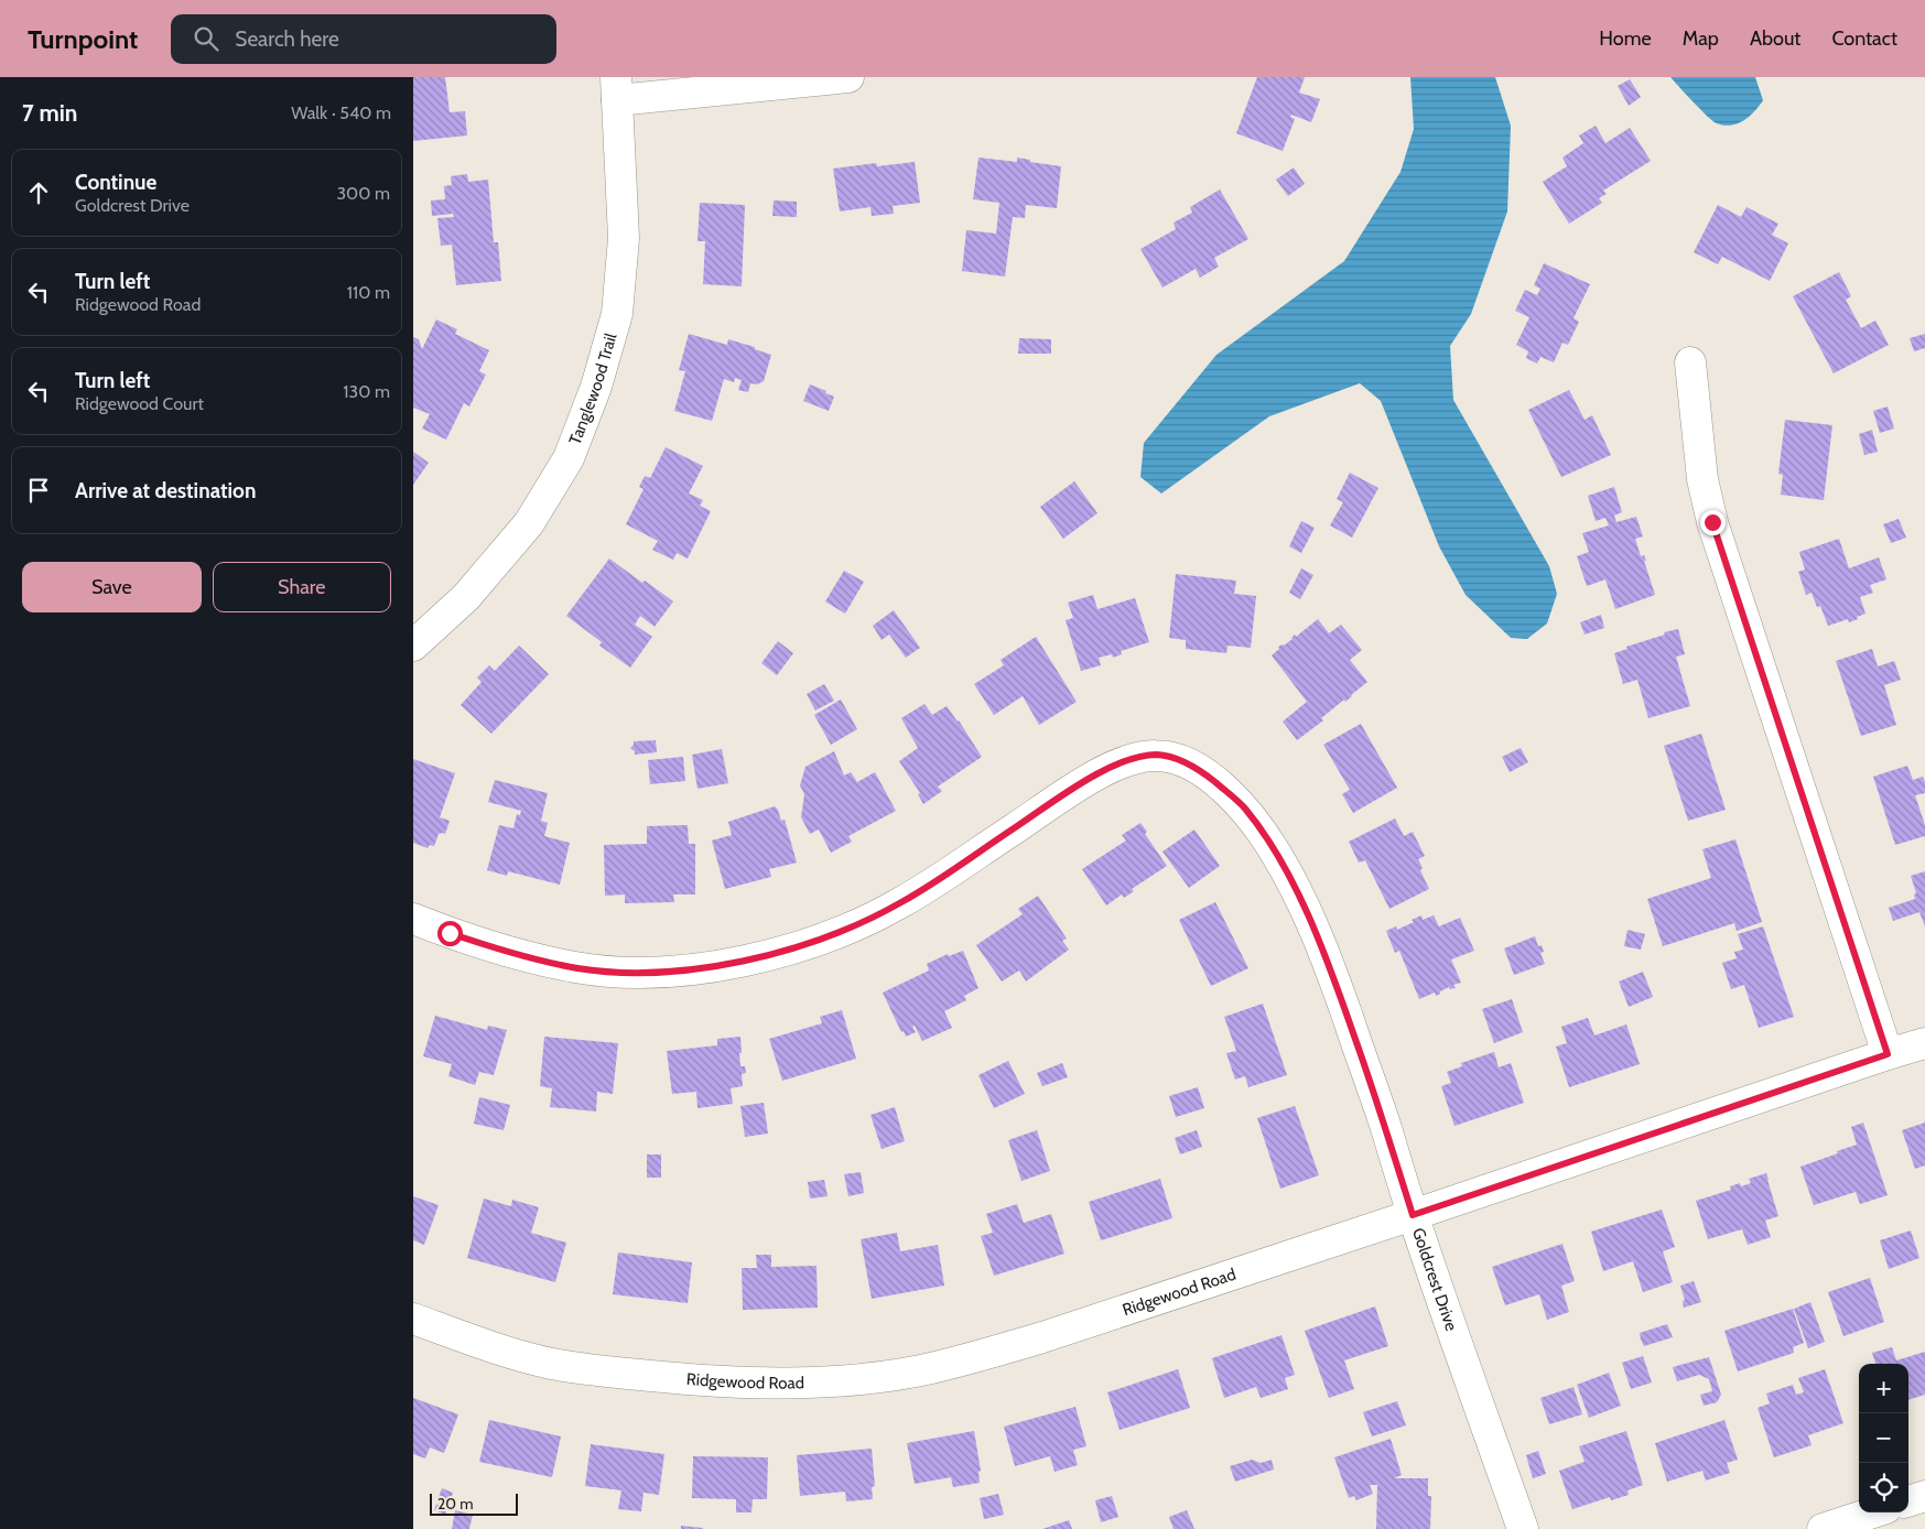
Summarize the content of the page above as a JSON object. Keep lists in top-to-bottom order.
{
  "streets": {
    "street": ["Tanglewood Trail", "Goldcrest Drive", "Ridgewood Road"]
  },
  "crossings": [
    ["Goldcrest Drive", "Ridgewood Road"]
  ],
  "scale_bar": "20 m",
  "page": {
    "header": "Turnpoint",
    "search": "Search here",
    "nav": [
      "Home",
      "Map",
      "About",
      "Contact"
    ],
    "heading": ["7 min", "Walk · 540 m"],
    "list": [
      ["Continue", "Goldcrest Drive", "300 m"],
      ["Turn left", "Ridgewood Road", "110 m"],
      ["Turn left", "Ridgewood Court", "130 m"],
      "Arrive at destination"
    ],
    "buttons": ["Save", "Share"],
    "map_buttons": ["+", "−"],
    "scale": "20 m"
  }
}
